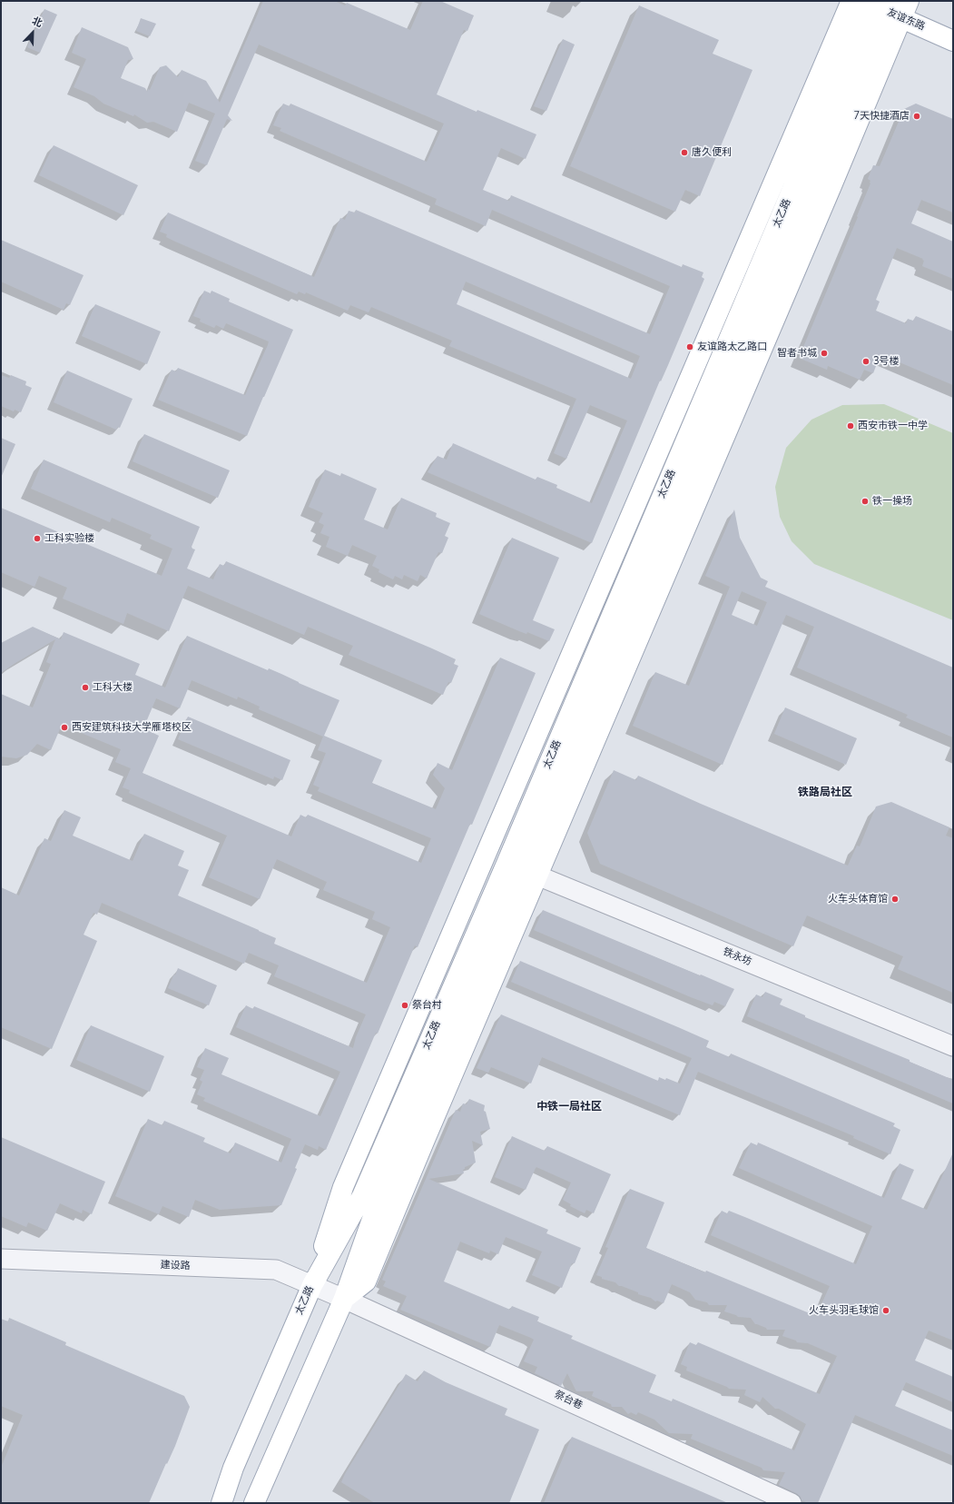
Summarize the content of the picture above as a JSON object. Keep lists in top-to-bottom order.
{
  "streets": {
    "main road": ["友谊东路", "太乙路"],
    "street": ["铁永坊", "建设路", "祭台巷"]
  },
  "crossings": [
    ["友谊东路", "太乙路"],
    ["太乙路", "铁永坊"],
    ["太乙路", "建设路"],
    ["太乙路", "祭台巷"],
    ["建设路", "祭台巷"]
  ],
  "districts": ["铁路局社区", "中铁一局社区"],
  "places": [
    "7天快捷酒店",
    "唐久便利",
    "友谊路太乙路口",
    "智者书城",
    "3号楼",
    "西安市铁一中学",
    "铁一操场",
    "工科实验楼",
    "工科大楼",
    "西安建筑科技大学雁塔校区",
    "火车头体育馆",
    "祭台村",
    "火车头羽毛球馆"
  ],
  "north": "top right"
}
